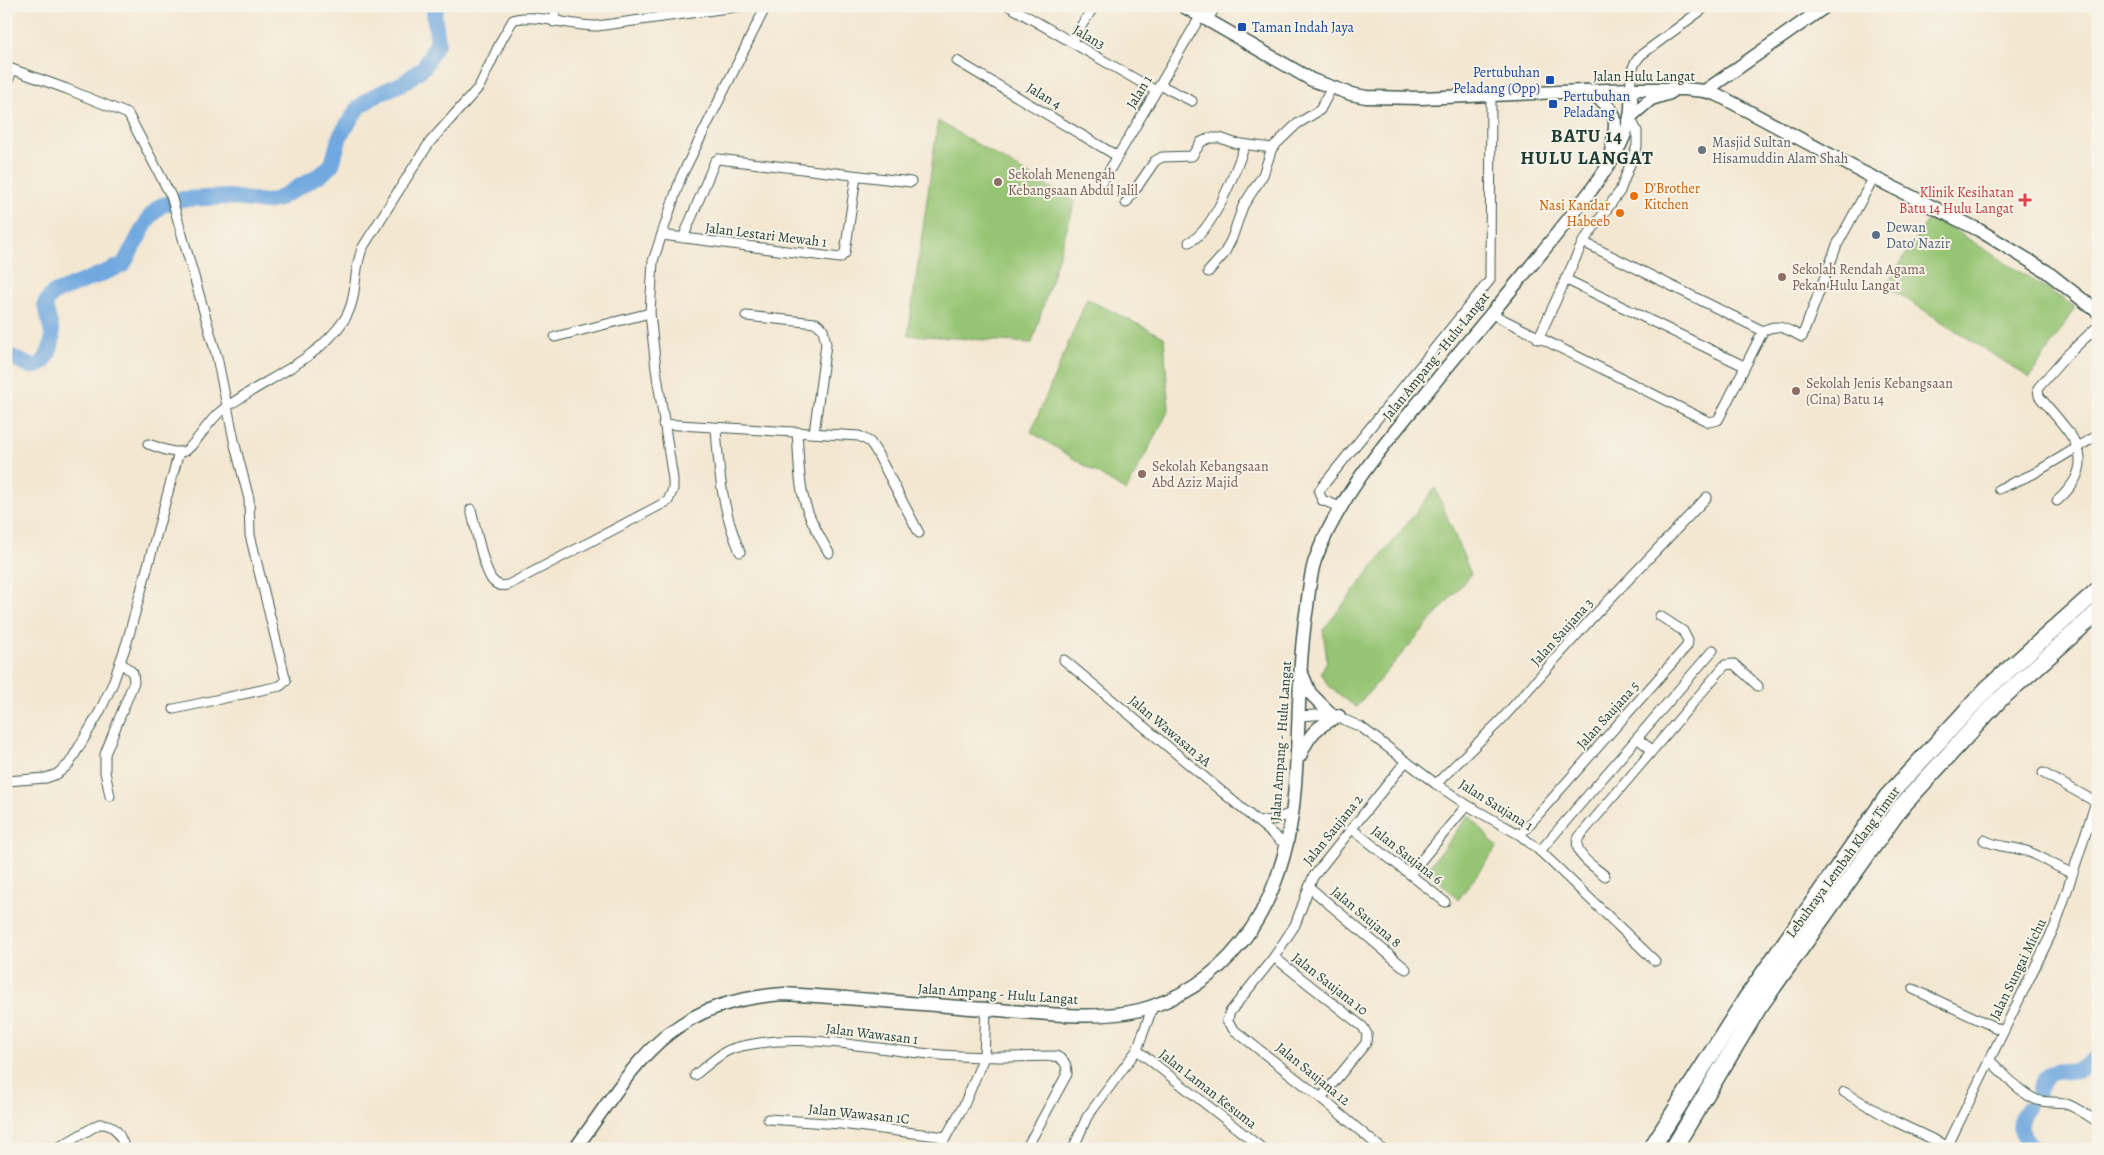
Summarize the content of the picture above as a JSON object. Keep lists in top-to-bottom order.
{
  "streets": {
    "highway": ["Lebuhraya Lembah Klang Timur"],
    "street": [
      "Jalan3",
      "Jalan Hulu Langat",
      "Jalan 1",
      "Jalan 4",
      "Jalan Lestari Mewah 1",
      "Jalan Ampang - Hulu Langat",
      "Jalan Saujana 3",
      "Jalan Saujana 5",
      "Jalan Wawasan 3A",
      "Jalan Saujana 1",
      "Jalan Saujana 2",
      "Jalan Saujana 6",
      "Jalan Saujana 8",
      "Jalan Sungai Michu",
      "Jalan Saujana 10",
      "Jalan Wawasan 1",
      "Jalan Saujana 12",
      "Jalan Laman Kesuma",
      "Jalan Wawasan 1C"
    ]
  },
  "crossings": [
    ["Jalan3", "Jalan 1"],
    ["Jalan Hulu Langat", "Jalan 1"],
    ["Jalan Hulu Langat", "Jalan Ampang - Hulu Langat"],
    ["Jalan 1", "Jalan 4"],
    ["Jalan Ampang - Hulu Langat", "Jalan Wawasan 3A"],
    ["Jalan Saujana 3", "Jalan Saujana 1"],
    ["Jalan Saujana 5", "Jalan Saujana 1"],
    ["Jalan Saujana 1", "Jalan Saujana 2"],
    ["Jalan Saujana 2", "Jalan Saujana 6"],
    ["Jalan Saujana 2", "Jalan Saujana 8"],
    ["Jalan Saujana 2", "Jalan Saujana 10"],
    ["Jalan Saujana 2", "Jalan Saujana 12"],
    ["Jalan Saujana 10", "Jalan Saujana 12"]
  ],
  "districts": ["BATU 14 HULU LANGAT"],
  "places": {
    "transit": ["Taman Indah Jaya", "Pertubuhan Peladang (Opp)", "Pertubuhan Peladang"],
    "other": [
      "Masjid Sultan Hisamuddin Alam Shah",
      "Sekolah Menengah Kebangsaan Abdul Jalil",
      "D’Brother Kitchen",
      "Nasi Kandar Habeeb",
      "Dewan Dato' Nazir",
      "Sekolah Rendah Agama Pekan Hulu Langat",
      "Sekolah Jenis Kebangsaan (Cina) Batu 14",
      "Sekolah Kebangsaan Abd Aziz Majid"
    ],
    "health": ["Klinik Kesihatan Batu 14 Hulu Langat"]
  }
}
